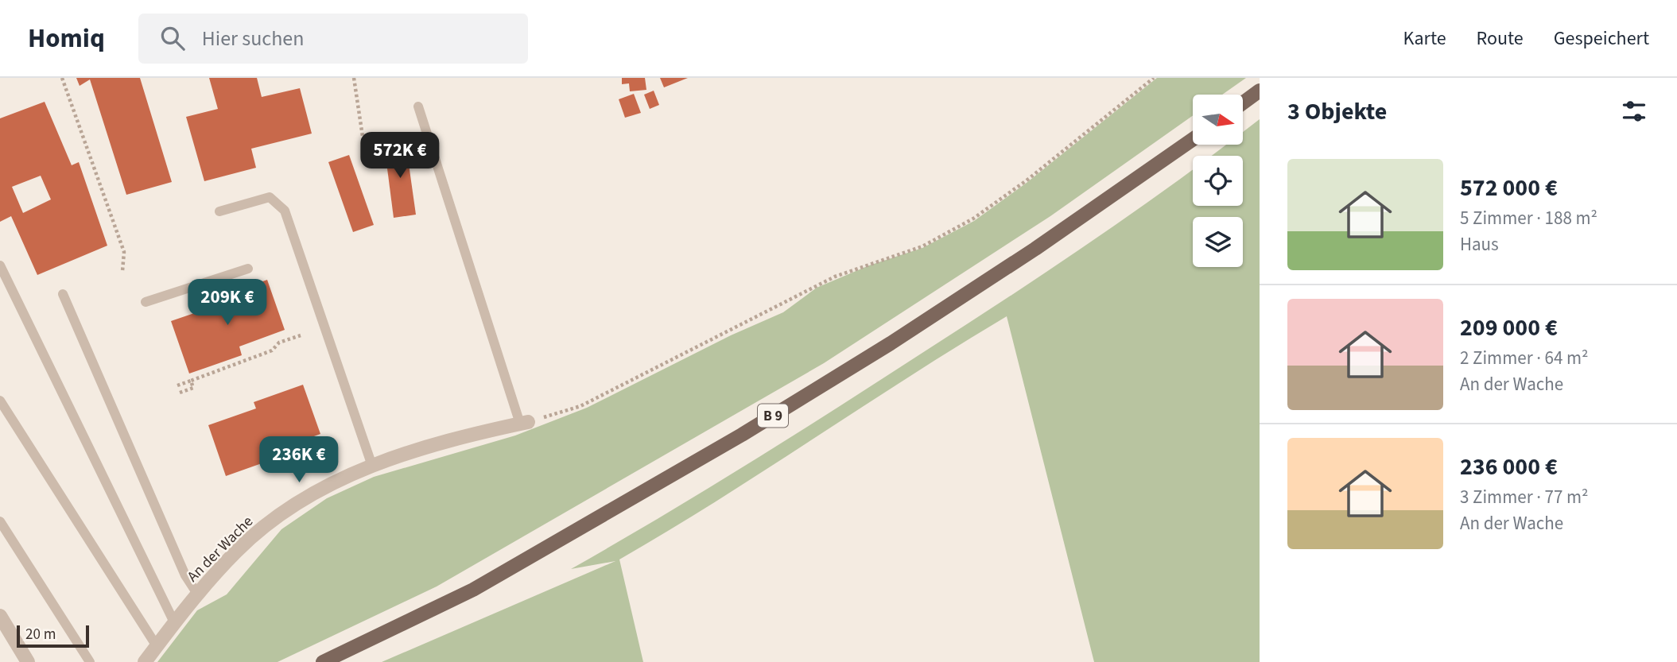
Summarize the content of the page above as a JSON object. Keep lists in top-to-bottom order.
{
  "streets": {
    "main road": ["B 9"],
    "street": ["An der Wache"]
  },
  "scale_bar": "20 m",
  "north": "right",
  "page": {
    "header": "Homiq",
    "search": "Hier suchen",
    "nav": ["Karte", "Route", "Gespeichert"],
    "heading": "3 Objekte",
    "price": ["572K €", "209K €", "236K €"],
    "list": [
      {
        "name": "572 000 €",
        "note": "5 Zimmer · 188 m² · Haus"
      },
      {
        "name": "209 000 €",
        "note": "2 Zimmer · 64 m² · An der Wache"
      },
      {
        "name": "236 000 €",
        "note": "3 Zimmer · 77 m² · An der Wache"
      }
    ],
    "scale": "20 m"
  }
}
